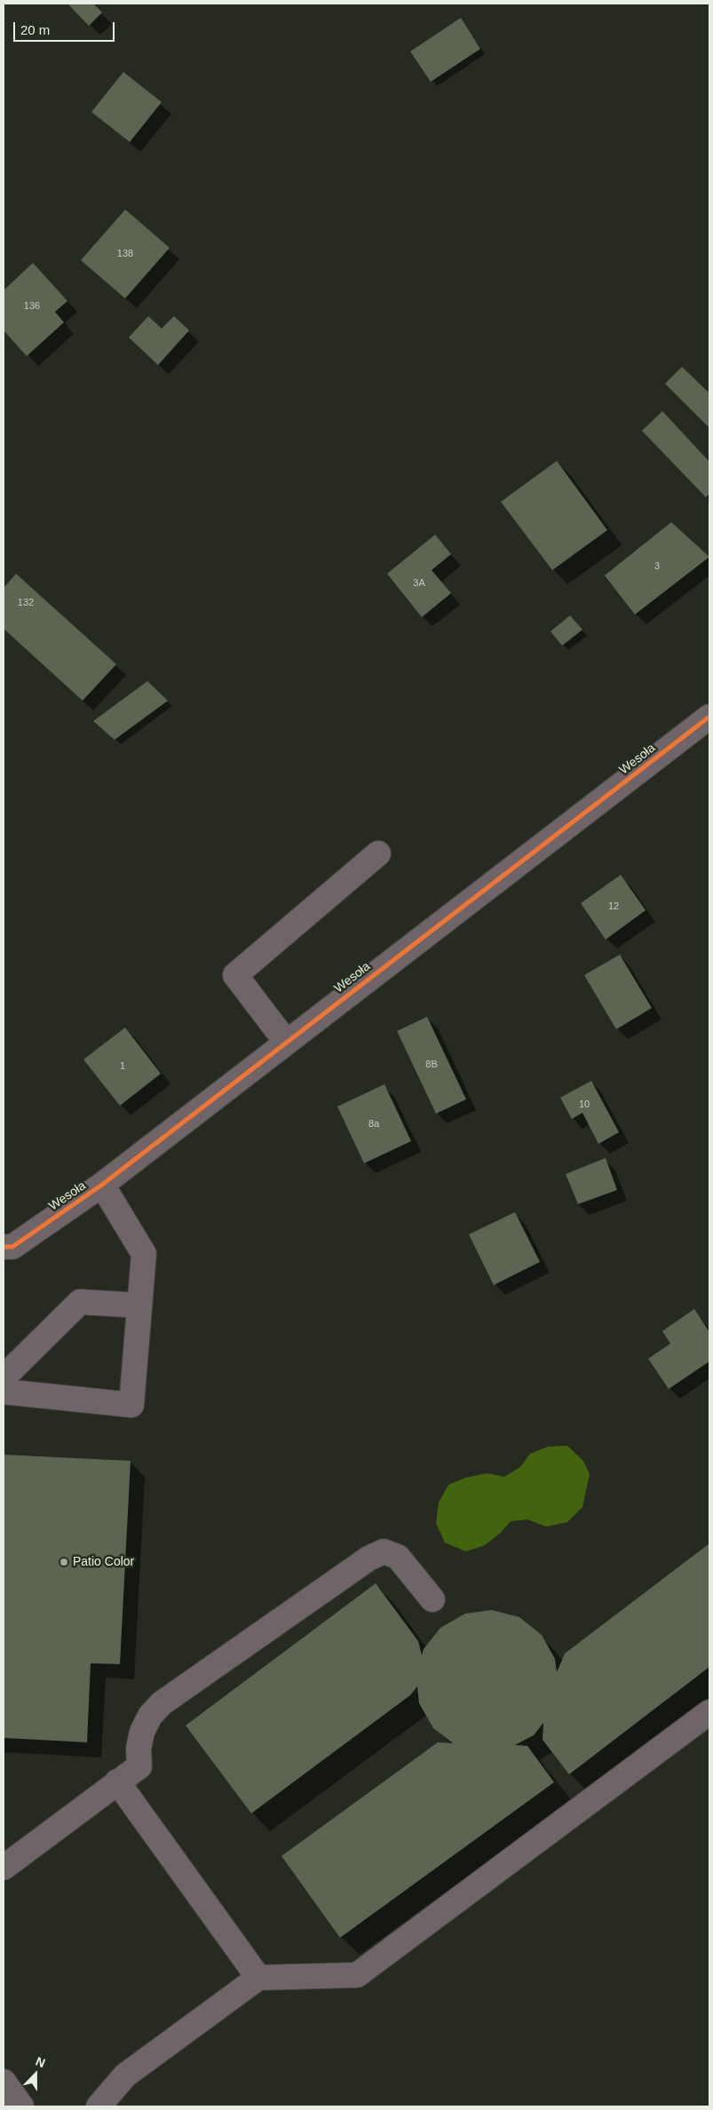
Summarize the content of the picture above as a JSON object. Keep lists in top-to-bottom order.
{
  "streets": {
    "street": ["Wesoła"]
  },
  "places": ["Patio Color"],
  "house_numbers": [
    "138",
    "136",
    "3",
    "3A",
    "132",
    "12",
    "8B",
    "1",
    "10",
    "8a"
  ],
  "scale_bar": "20 m",
  "north": "top"
}
